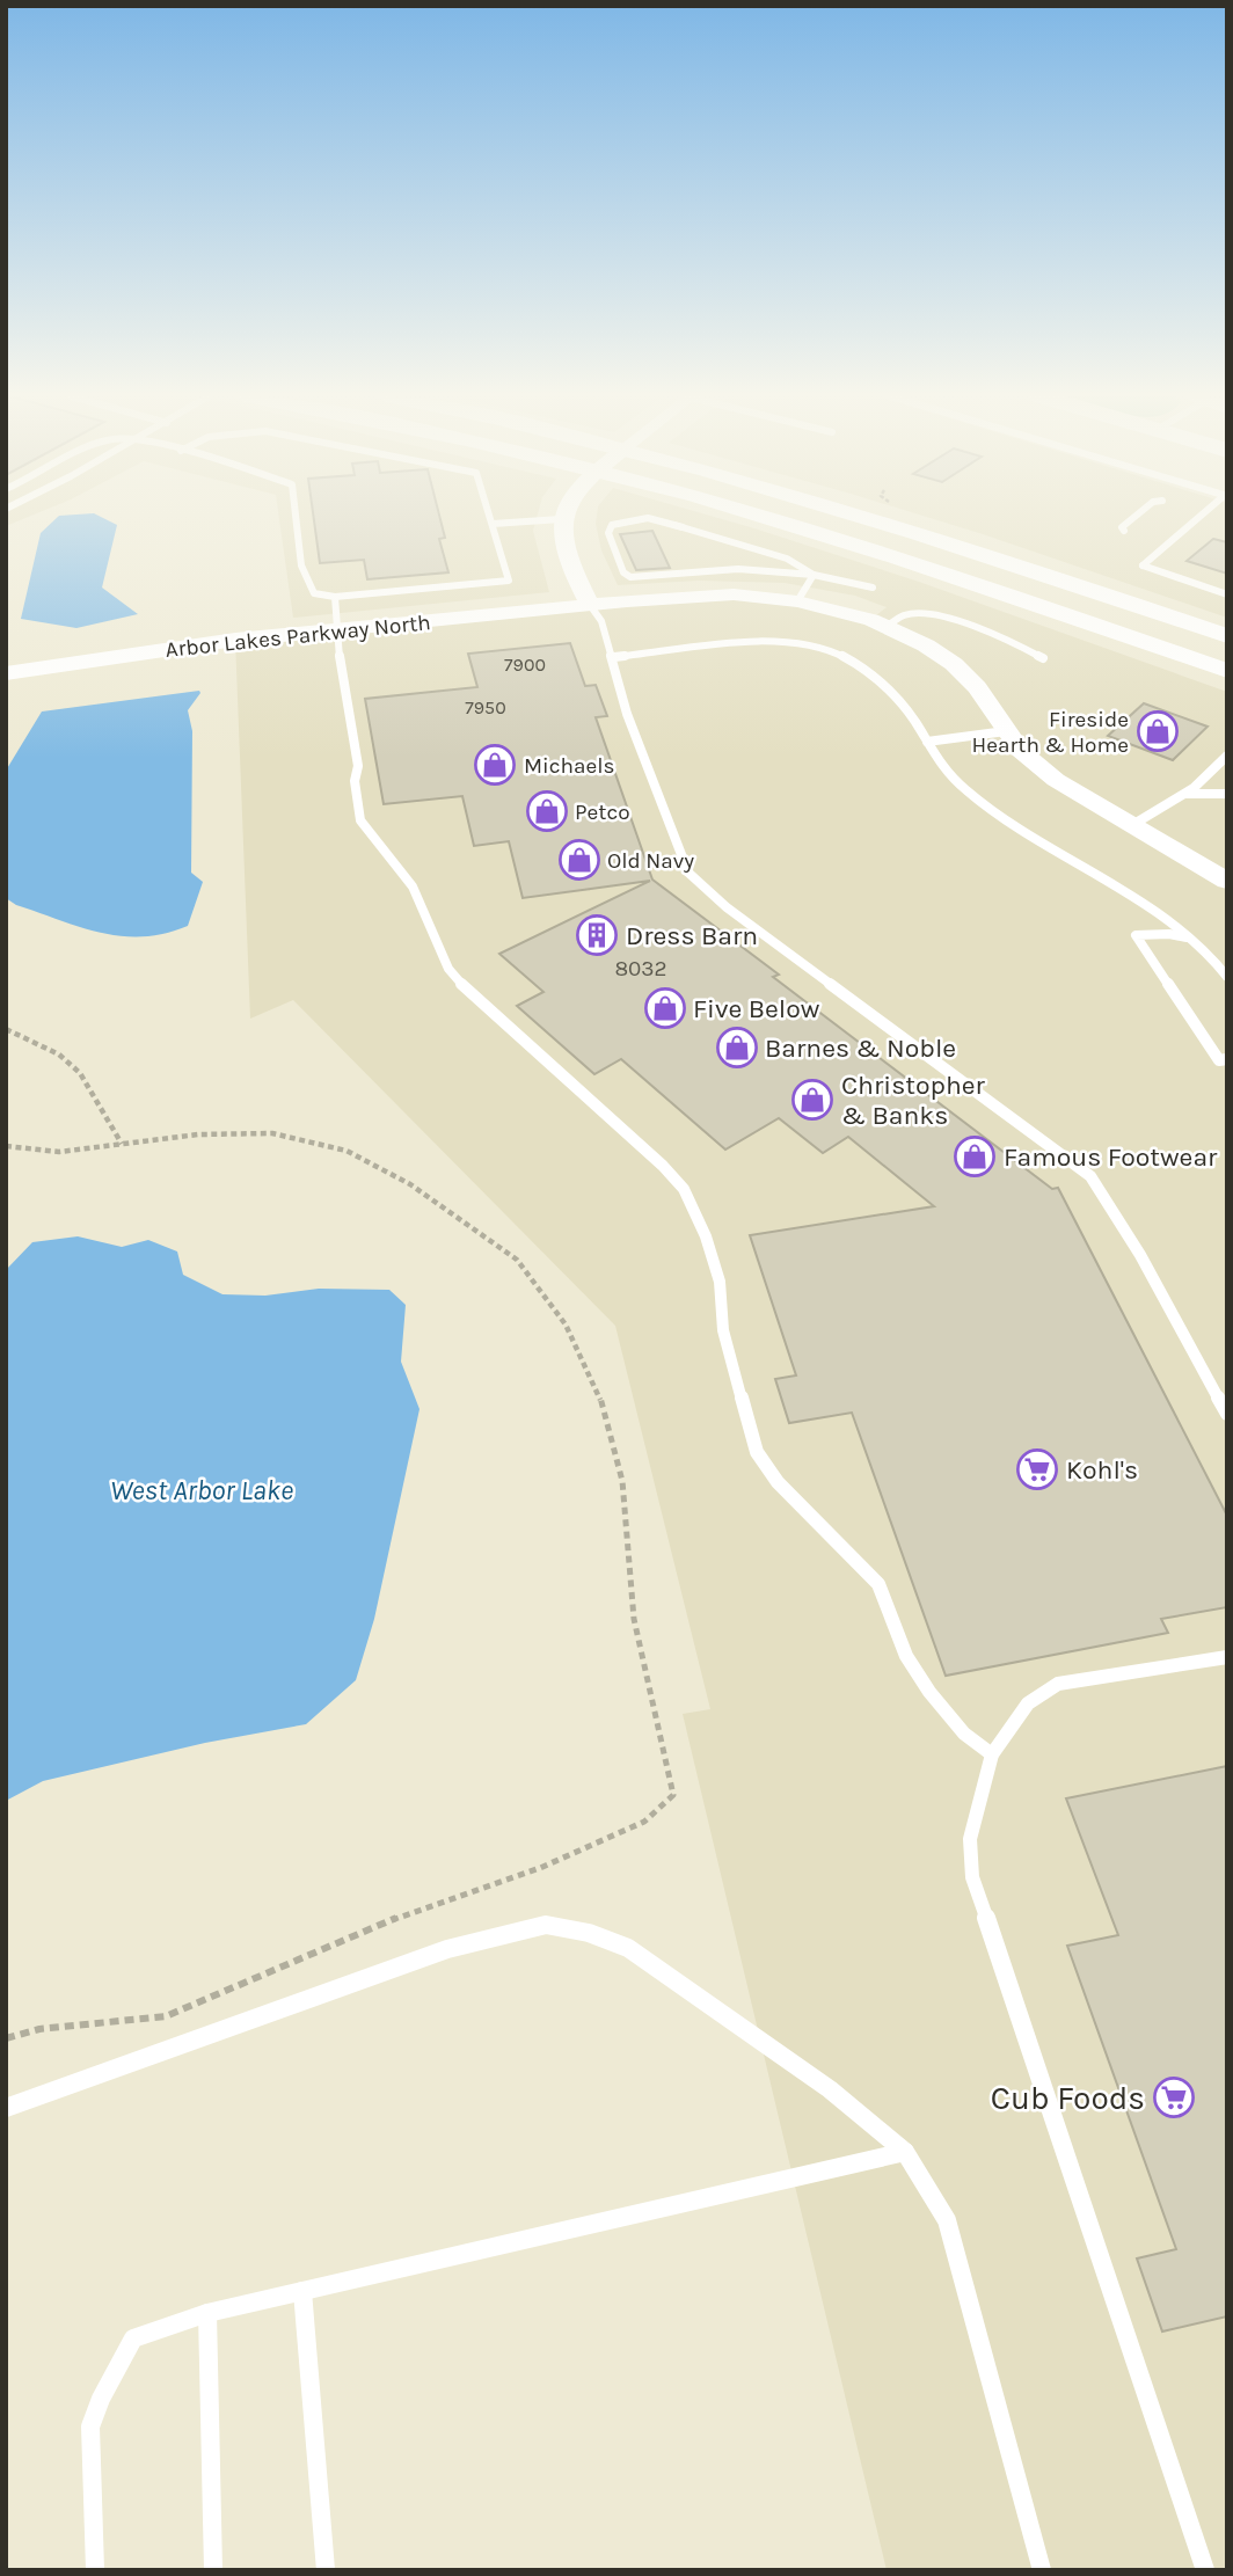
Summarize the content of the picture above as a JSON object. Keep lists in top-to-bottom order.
{
  "streets": {
    "street": ["Arbor Lakes Parkway North"]
  },
  "water": ["West Arbor Lake"],
  "places": {
    "shop": [
      "Fireside Hearth & Home",
      "Michaels",
      "Petco",
      "Old Navy",
      "Five Below",
      "Barnes & Noble",
      "Christopher & Banks",
      "Famous Footwear"
    ],
    "building": ["Dress Barn"],
    "supermarket": ["Kohl's", "Cub Foods"]
  },
  "house_numbers": ["7900", "7950", "8032"]
}
